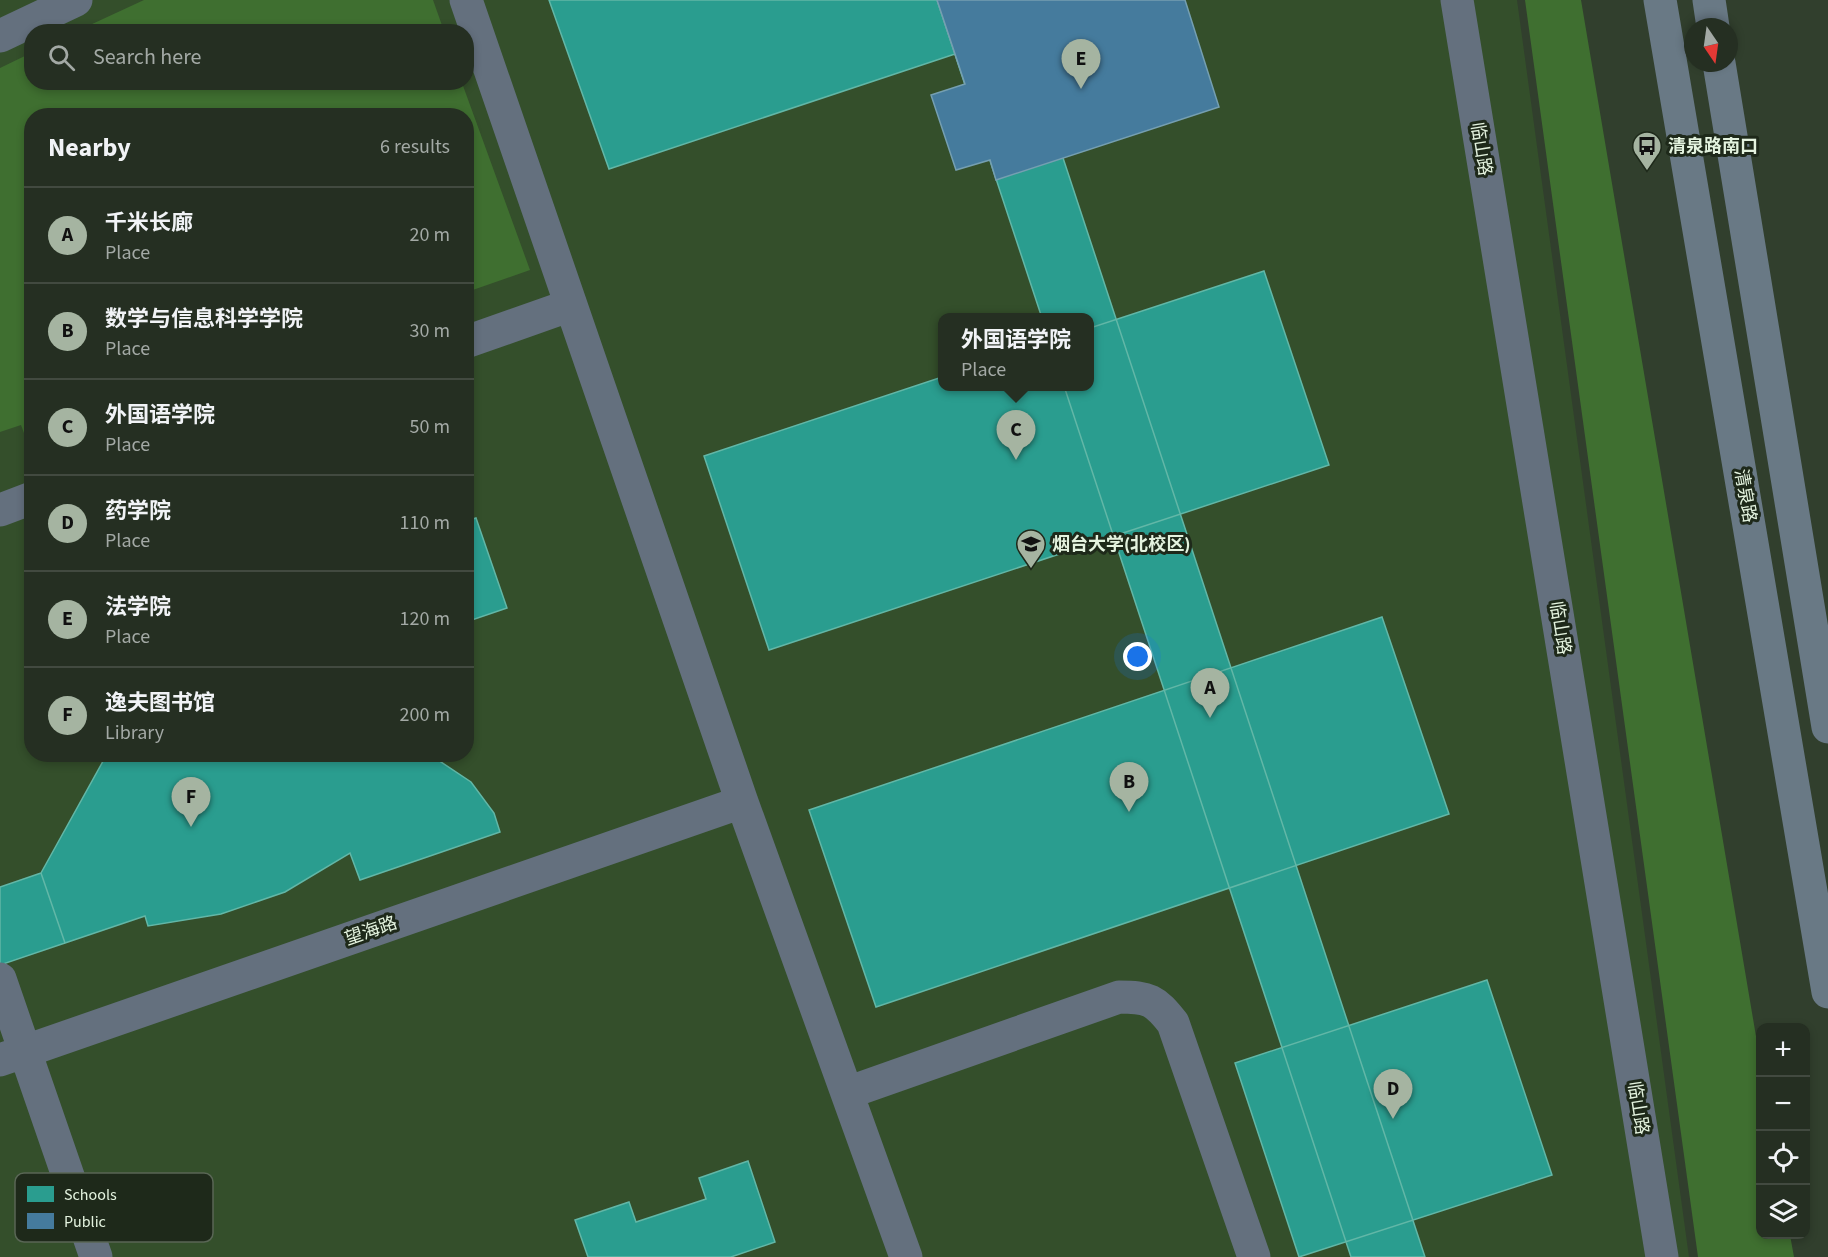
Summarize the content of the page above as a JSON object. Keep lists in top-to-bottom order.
{
  "streets": {
    "main road": ["清泉路"],
    "street": ["临山路", "望海路"]
  },
  "places": {
    "bus stop": ["清泉路南口"],
    "school or university": ["烟台大学(北校区)"]
  },
  "legend": ["Schools", "Public"],
  "north": "bottom",
  "page": {
    "search": "Search here",
    "pins": [
      "E",
      "C",
      "A",
      "B",
      "F",
      "D"
    ],
    "heading": ["Nearby", "6 results"],
    "list": [
      {
        "mark": "A",
        "name": "千米长廊",
        "note": "Place",
        "value": "20 m"
      },
      {
        "mark": "B",
        "name": "数学与信息科学学院",
        "note": "Place",
        "value": "30 m"
      },
      {
        "mark": "C",
        "name": "外国语学院",
        "note": "Place",
        "value": "50 m"
      },
      {
        "mark": "D",
        "name": "药学院",
        "note": "Place",
        "value": "110 m"
      },
      {
        "mark": "E",
        "name": "法学院",
        "note": "Place",
        "value": "120 m"
      },
      {
        "mark": "F",
        "name": "逸夫图书馆",
        "note": "Library",
        "value": "200 m"
      }
    ],
    "popup": ["外国语学院", "Place"],
    "map_buttons": ["+", "−"]
  }
}
